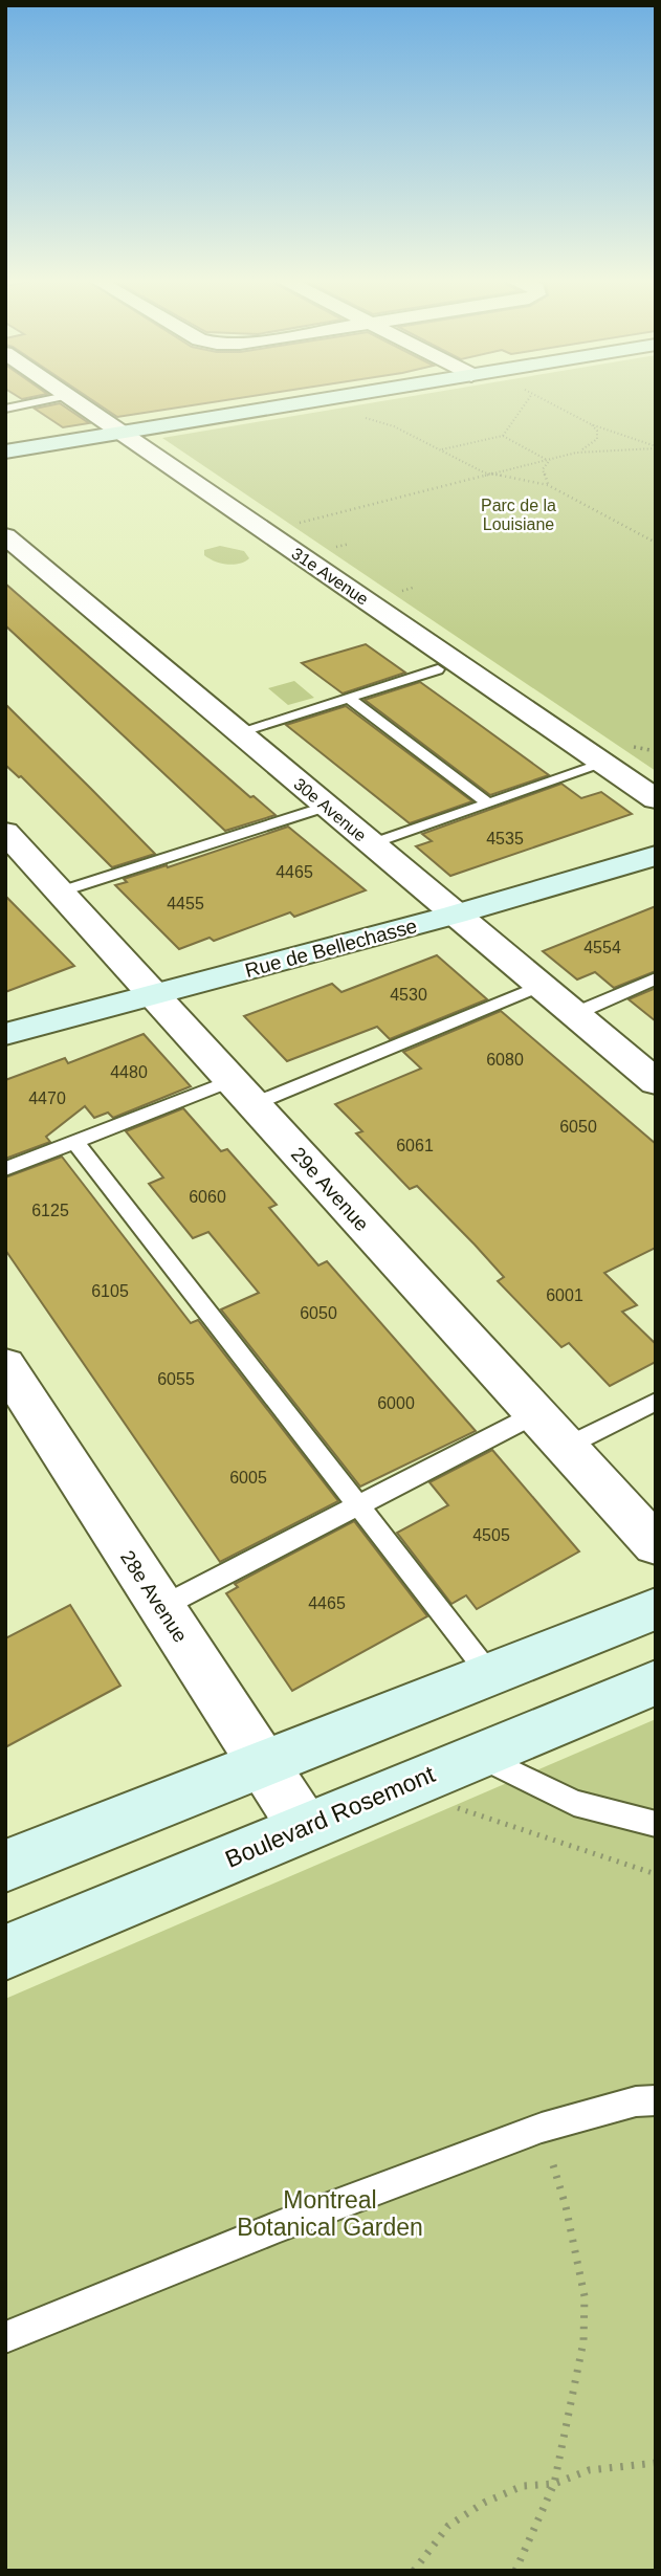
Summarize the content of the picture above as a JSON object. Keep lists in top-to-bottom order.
{
  "streets": {
    "street": [
      "31e Avenue",
      "30e Avenue",
      "Rue de Bellechasse",
      "29e Avenue",
      "28e Avenue",
      "Boulevard Rosemont"
    ]
  },
  "crossings": [
    ["30e Avenue", "Rue de Bellechasse"],
    ["Rue de Bellechasse", "29e Avenue"],
    ["28e Avenue", "Boulevard Rosemont"]
  ],
  "parks": ["Parc de la Louisiane", "Montreal Botanical Garden"],
  "house_numbers": [
    "4535",
    "4465",
    "4455",
    "4554",
    "4530",
    "6080",
    "4480",
    "4470",
    "6050",
    "6061",
    "6060",
    "6125",
    "6105",
    "6001",
    "6050",
    "6055",
    "6000",
    "6005",
    "4505",
    "4465"
  ]
}
